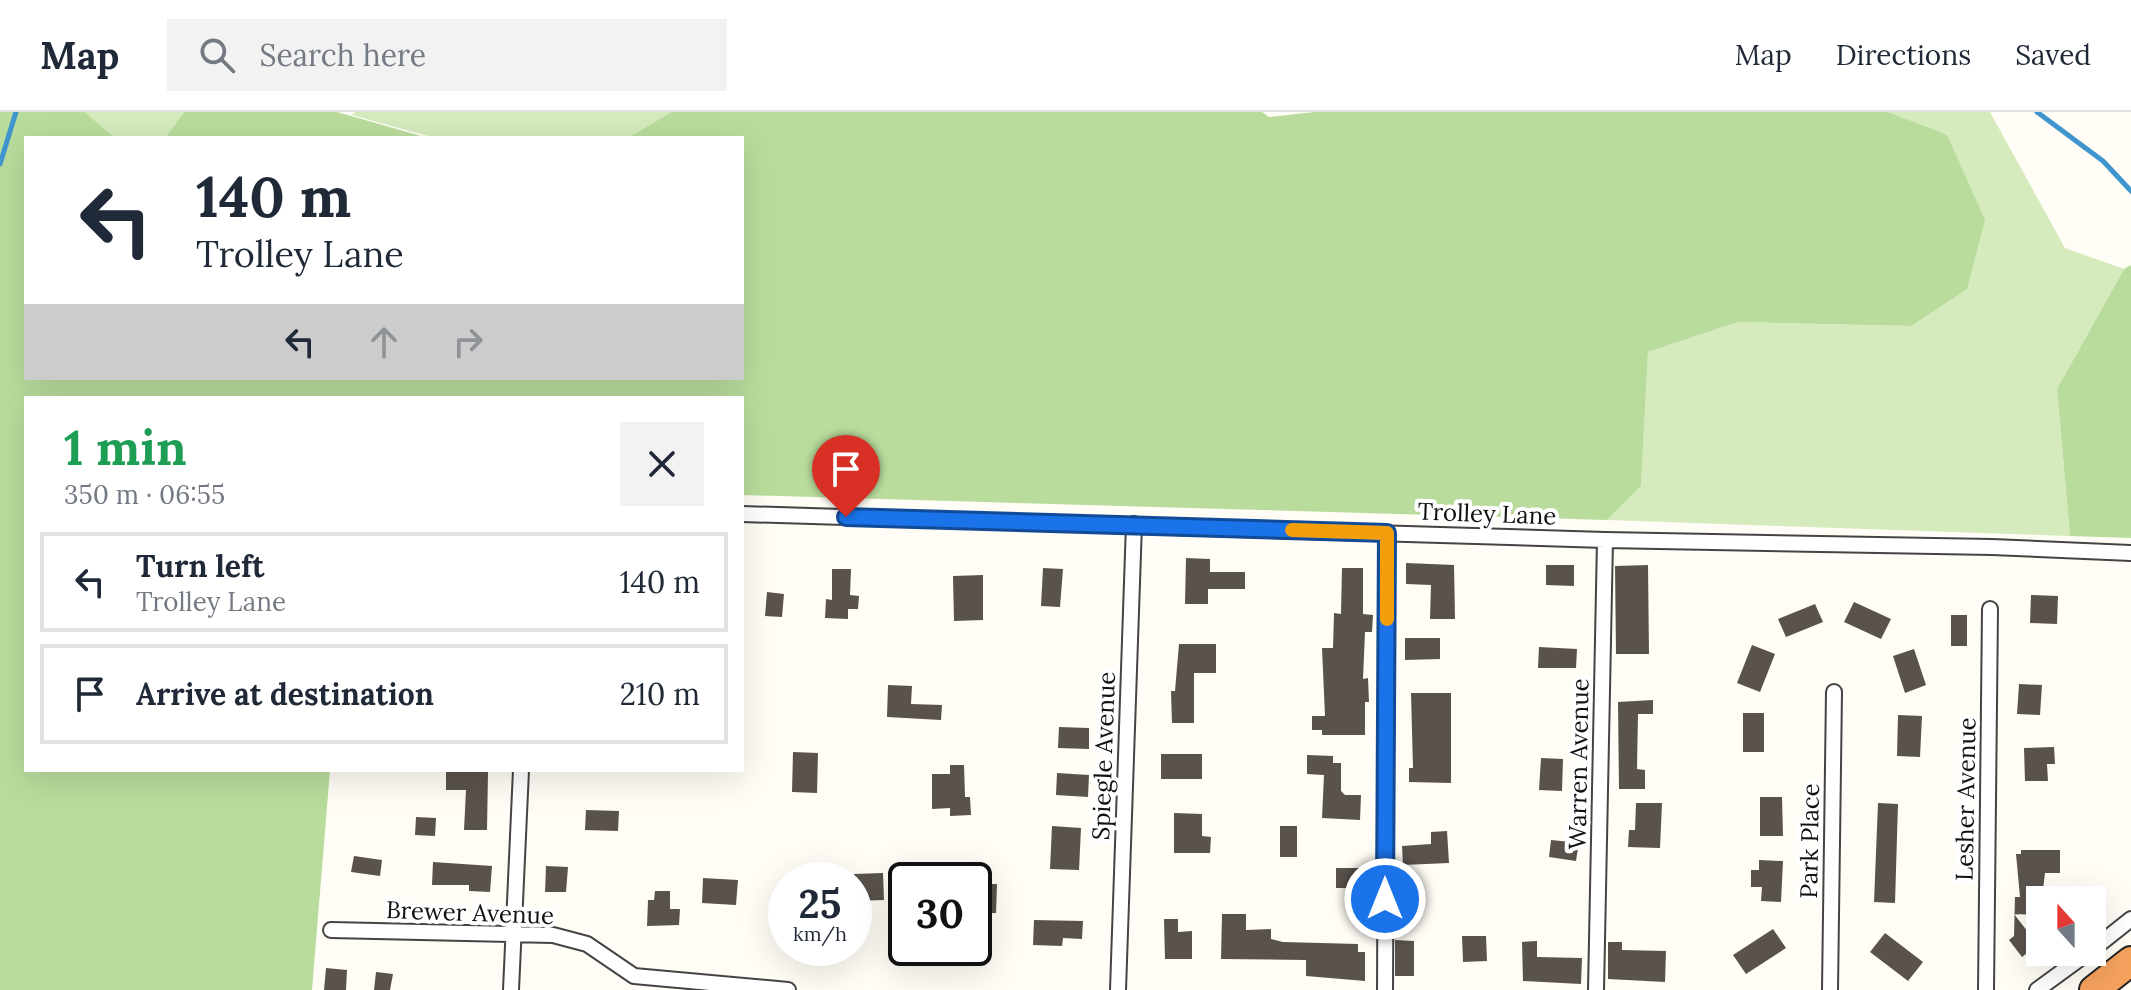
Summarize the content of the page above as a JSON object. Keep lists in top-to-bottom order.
{
  "streets": {
    "street": [
      "Trolley Lane",
      "Spiegle Avenue",
      "Warren Avenue",
      "Lesher Avenue",
      "Park Place",
      "Brewer Avenue"
    ]
  },
  "crossings": [
    ["Trolley Lane", "Spiegle Avenue"],
    ["Trolley Lane", "Warren Avenue"]
  ],
  "north": "top",
  "page": {
    "header": "Map",
    "search": "Search here",
    "nav": ["Map", "Directions", "Saved"],
    "turn": ["140 m", "Trolley Lane"],
    "heading": ["1 min", "350 m · 06:55"],
    "list": [
      {
        "name": "Turn left",
        "note": "Trolley Lane",
        "value": "140 m"
      },
      {
        "name": "Arrive at destination",
        "value": "210 m"
      }
    ],
    "speed": "25 km/h",
    "limit": "30"
  }
}
